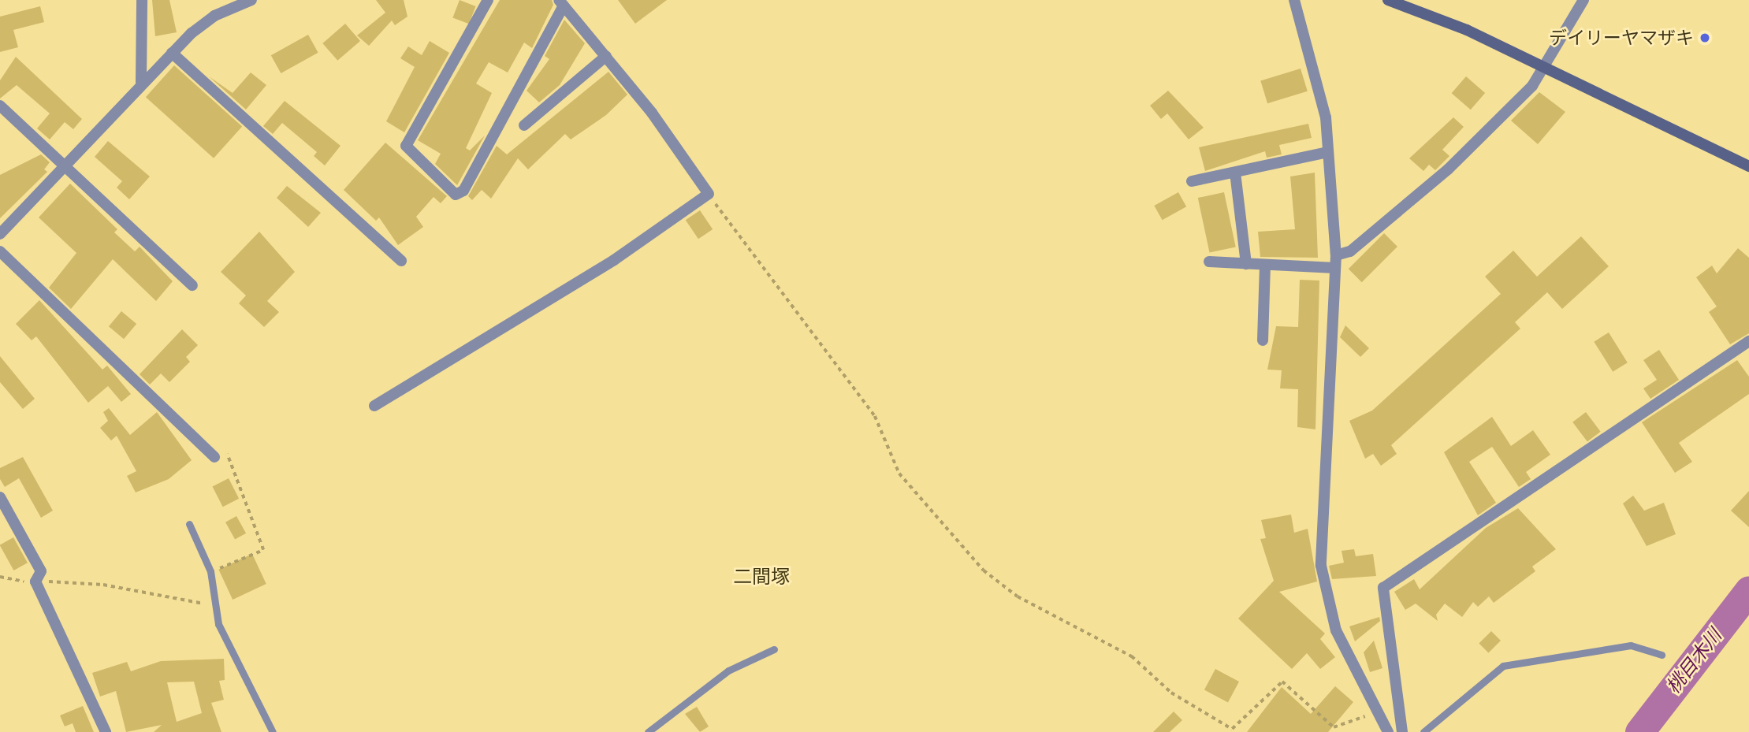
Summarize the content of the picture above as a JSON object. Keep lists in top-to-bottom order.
{
  "districts": ["二間塚"],
  "water": ["桃目木川"],
  "places": ["デイリーヤマザキ"]
}
